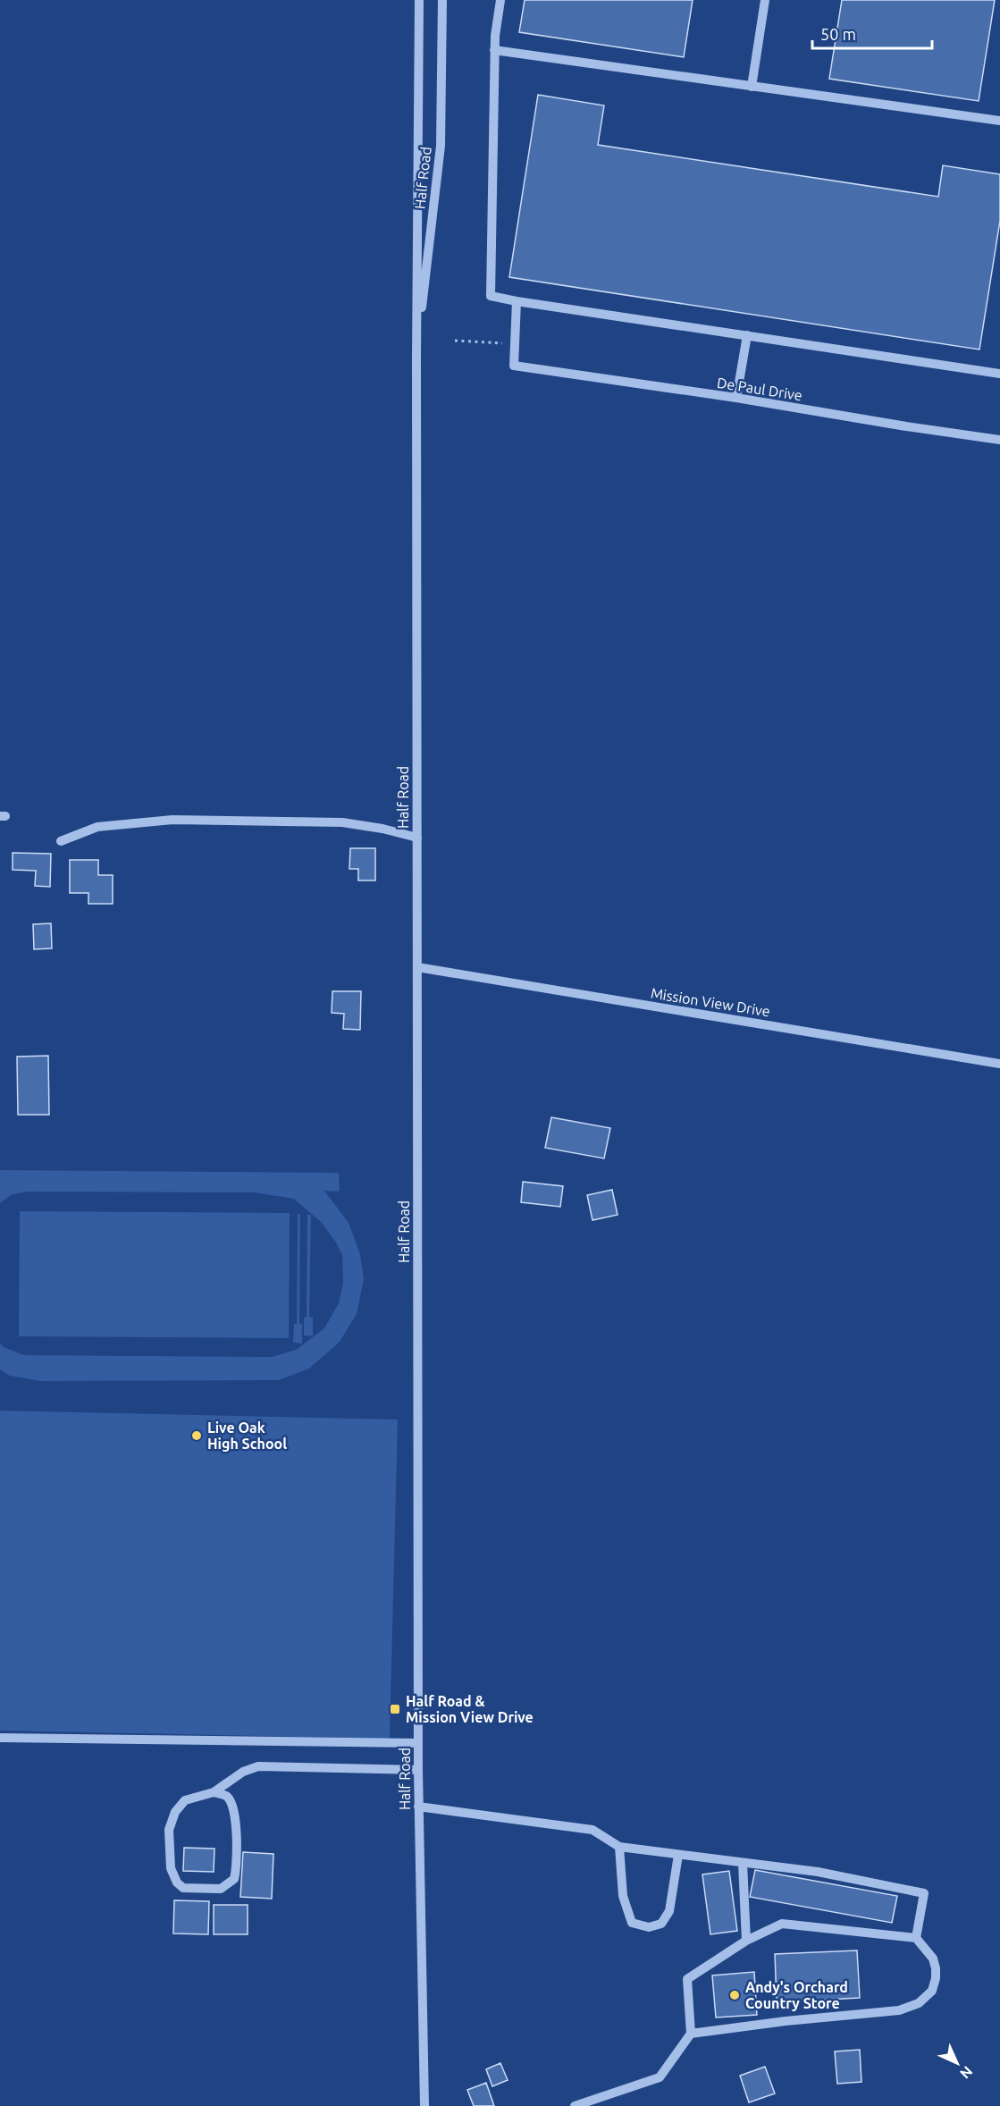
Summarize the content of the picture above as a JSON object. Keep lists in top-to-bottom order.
{
  "streets": {
    "street": ["Half Road", "De Paul Drive", "Mission View Drive"]
  },
  "crossings": [
    ["Half Road", "Mission View Drive"]
  ],
  "places": {
    "other": ["Live Oak High School", "Andy's Orchard Country Store"],
    "transit": ["Half Road & Mission View Drive"]
  },
  "scale_bar": "50 m",
  "north": "bottom right"
}
